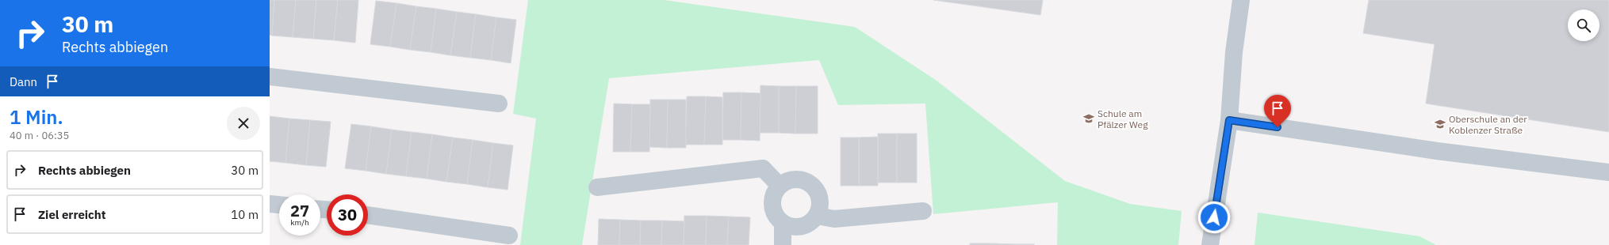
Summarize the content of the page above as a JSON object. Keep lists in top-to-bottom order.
{
  "places": {
    "school or university": ["Schule am Pfälzer Weg", "Oberschule an der Koblenzer Straße"]
  },
  "page": {
    "turn": ["30 m", "Rechts abbiegen"],
    "then": "Dann",
    "heading": ["1 Min.", "40 m · 06:35"],
    "list": [
      {
        "name": "Rechts abbiegen",
        "value": "30 m"
      },
      {
        "name": "Ziel erreicht",
        "value": "10 m"
      }
    ],
    "speed": "27 km/h",
    "limit": "30"
  }
}
